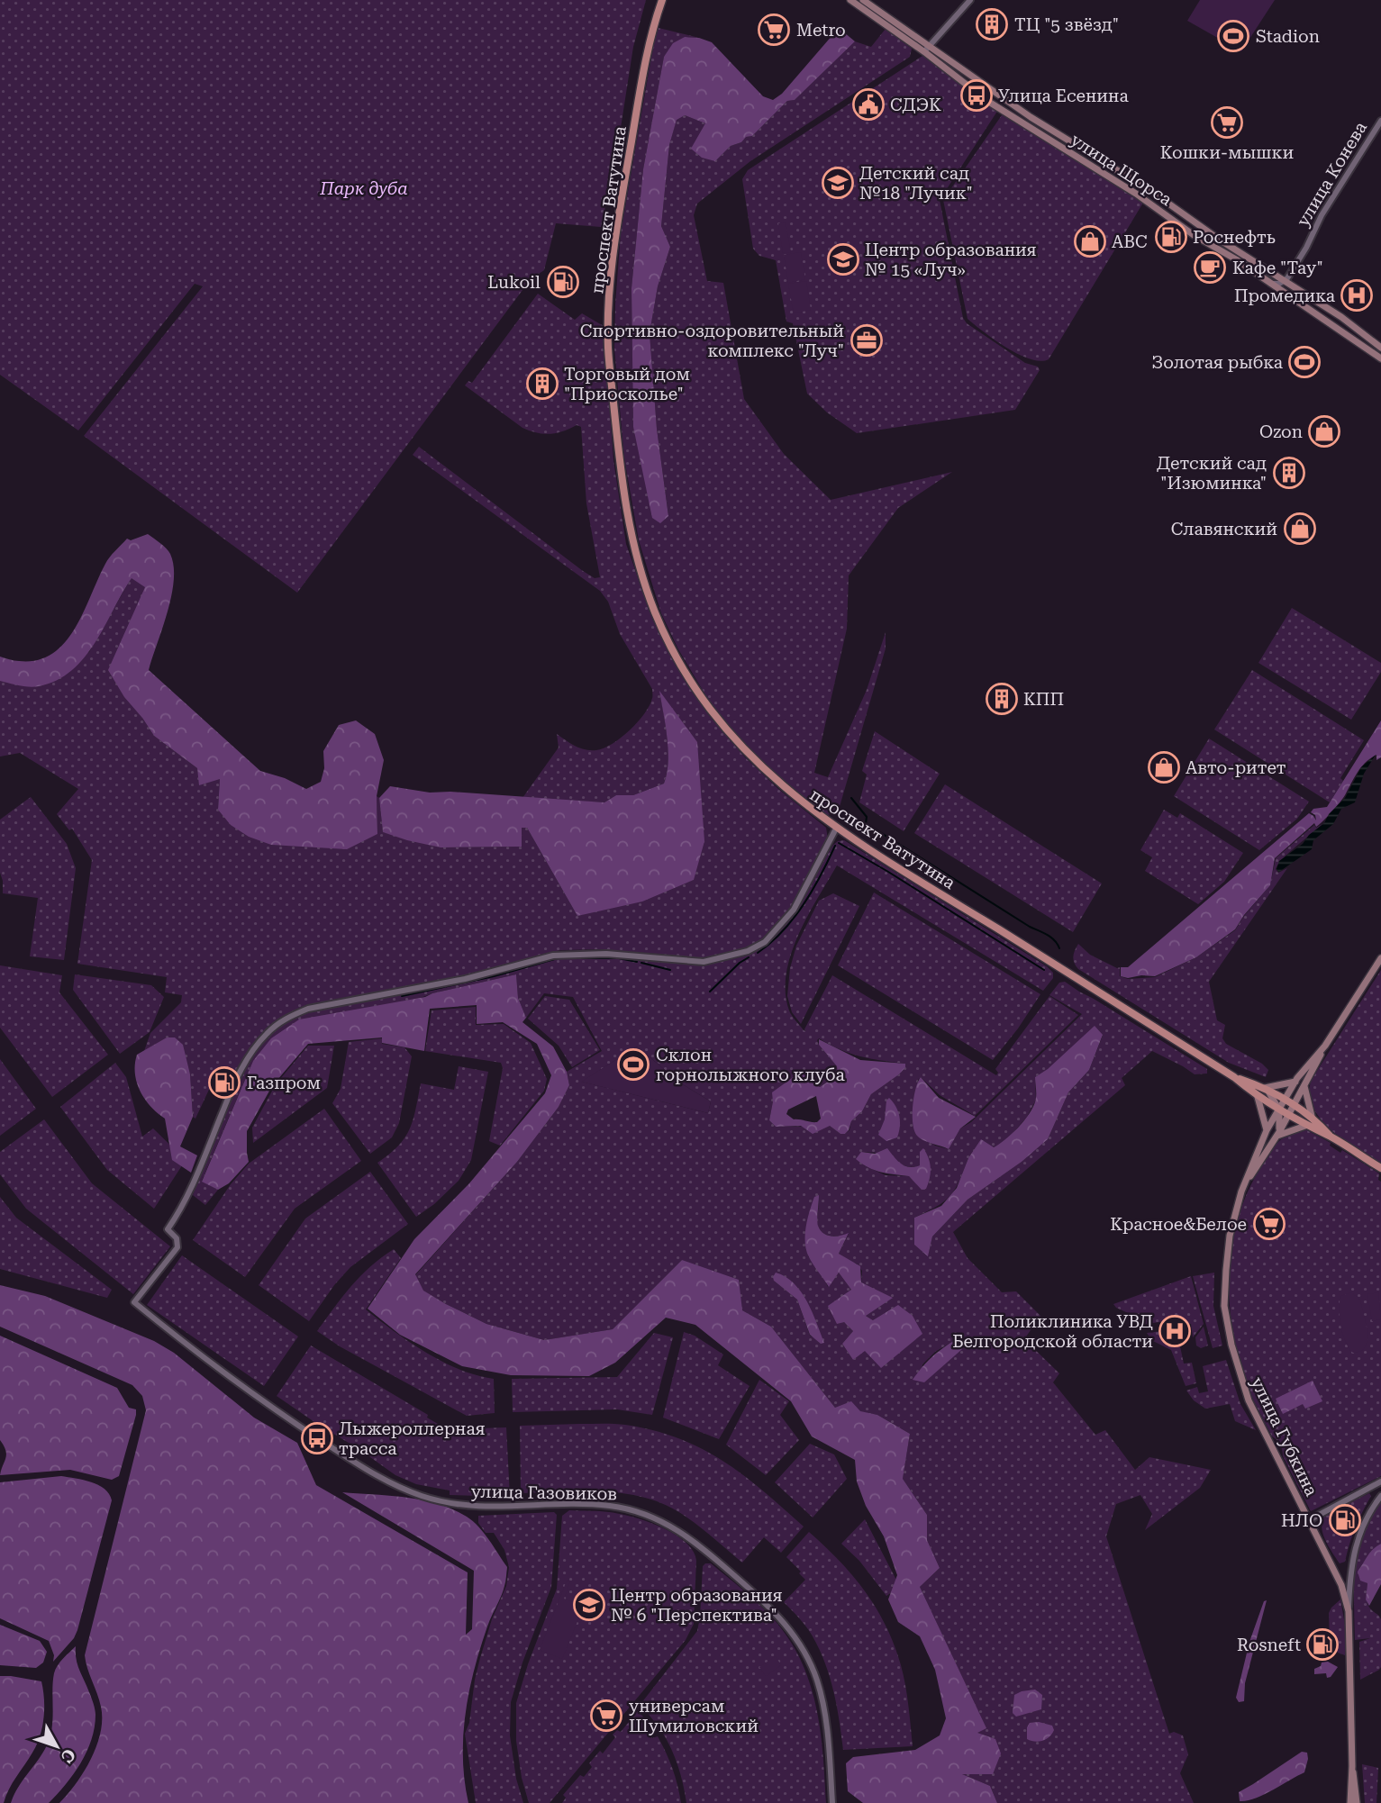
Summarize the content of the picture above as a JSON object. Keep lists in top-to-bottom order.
{
  "streets": {
    "main road": ["улица Щорса", "проспект Ватутина", "улица Губкина"],
    "street": ["улица Конева", "улица Газовиков"]
  },
  "crossings": [
    ["улица Щорса", "улица Конева"],
    ["проспект Ватутина", "улица Губкина"],
    ["проспект Ватутина", "улица Газовиков"]
  ],
  "parks": ["Парк дуба"],
  "places": {
    "building": [
      "ТЦ \"5 звёзд\"",
      "Торговый дом \"Приосколье\"",
      "Детский сад \"Изюминка\"",
      "КПП"
    ],
    "supermarket": [
      "Metro",
      "Кошки-мышки",
      "Красное&Белое",
      "универсам Шумиловский"
    ],
    "sports": ["Stadion", "Золотая рыбка", "Склон горнолыжного клуба"],
    "bus stop": ["Улица Есенина", "Лыжероллерная трасса"],
    "public building": ["СДЭК"],
    "school or university": ["Детский сад №18 \"Лучик\"", "Центр образования № 15 «Луч»", "Центр образования № 6 \"Перспектива\""],
    "fuel station": [
      "Роснефть",
      "Lukoil",
      "Газпром",
      "НЛО",
      "Rosneft"
    ],
    "shop": [
      "АВС",
      "Ozon",
      "Славянский",
      "Авто-ритет"
    ],
    "cafe": ["Кафе \"Тау\""],
    "hospital": ["Промедика", "Поликлиника УВД Белгородской области"],
    "office": ["Спортивно-оздоровительный комплекс \"Луч\""]
  },
  "north": "bottom right"
}
